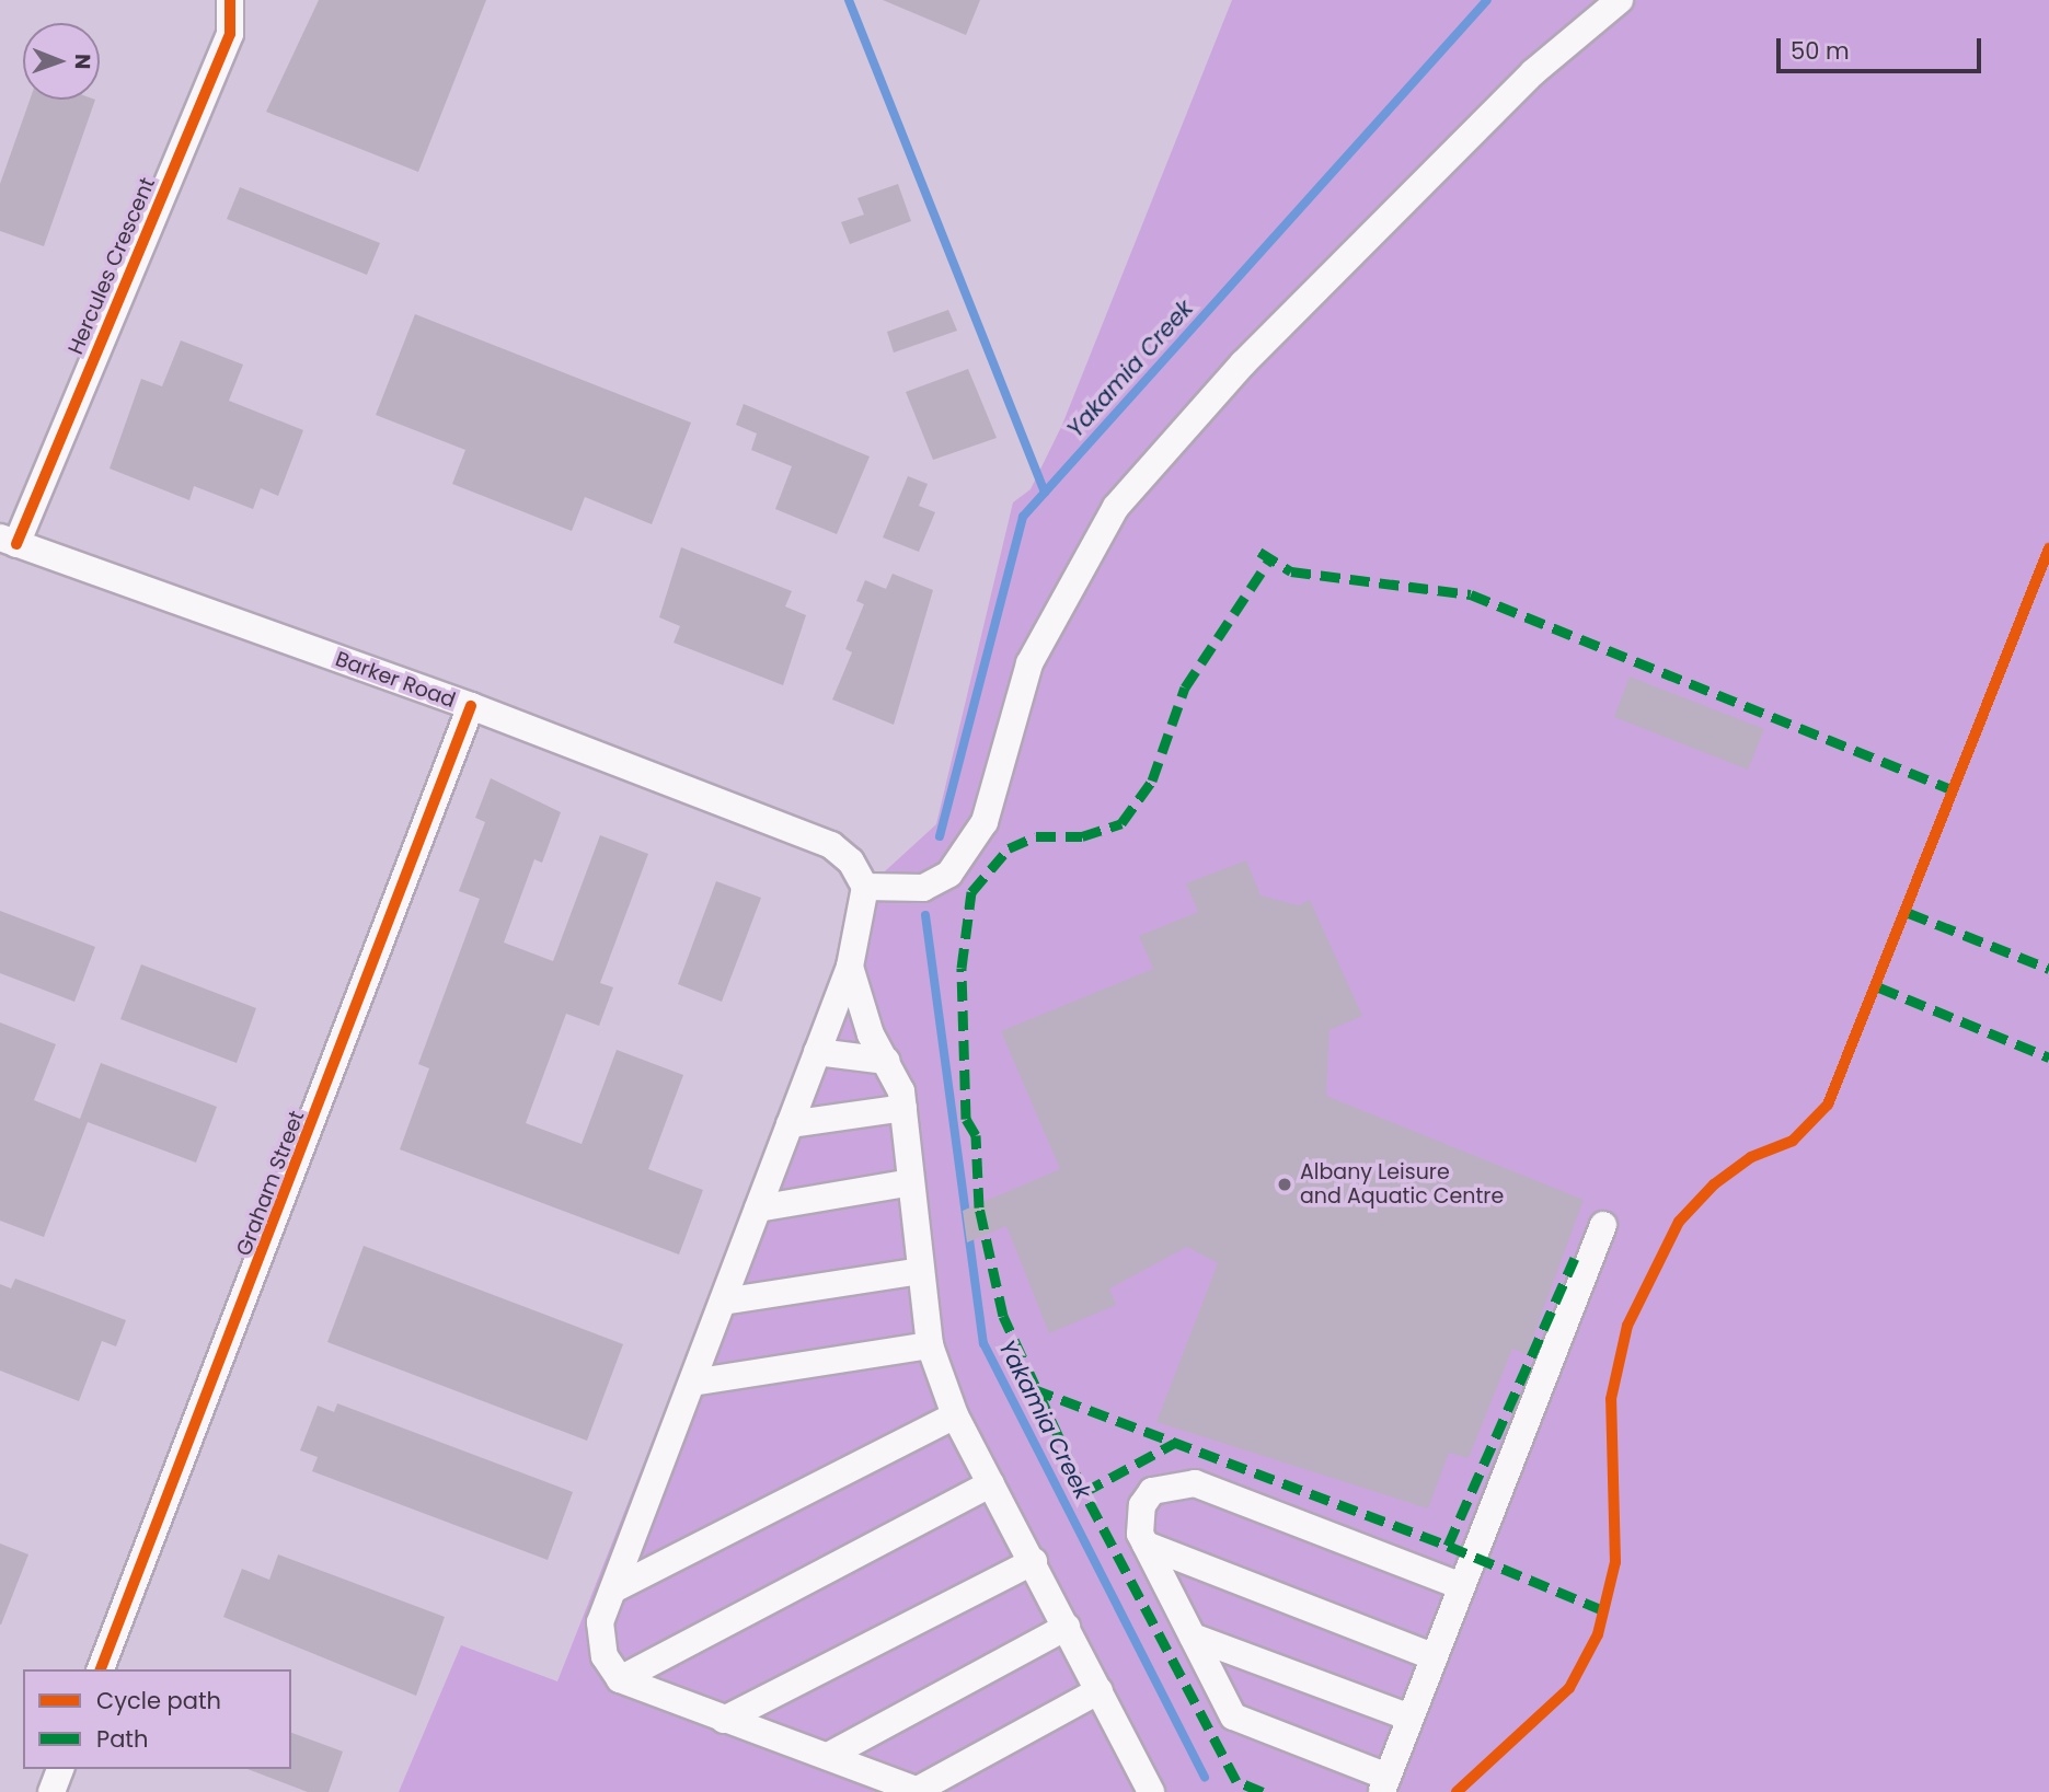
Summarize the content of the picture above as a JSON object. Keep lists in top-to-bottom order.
{
  "streets": {
    "street": ["Hercules Crescent", "Barker Road", "Graham Street"]
  },
  "crossings": [
    ["Hercules Crescent", "Barker Road"],
    ["Barker Road", "Graham Street"]
  ],
  "water": ["Yakamia Creek"],
  "places": ["Albany Leisure and Aquatic Centre"],
  "legend": ["Cycle path", "Path"],
  "scale_bar": "50 m",
  "north": "right"
}
